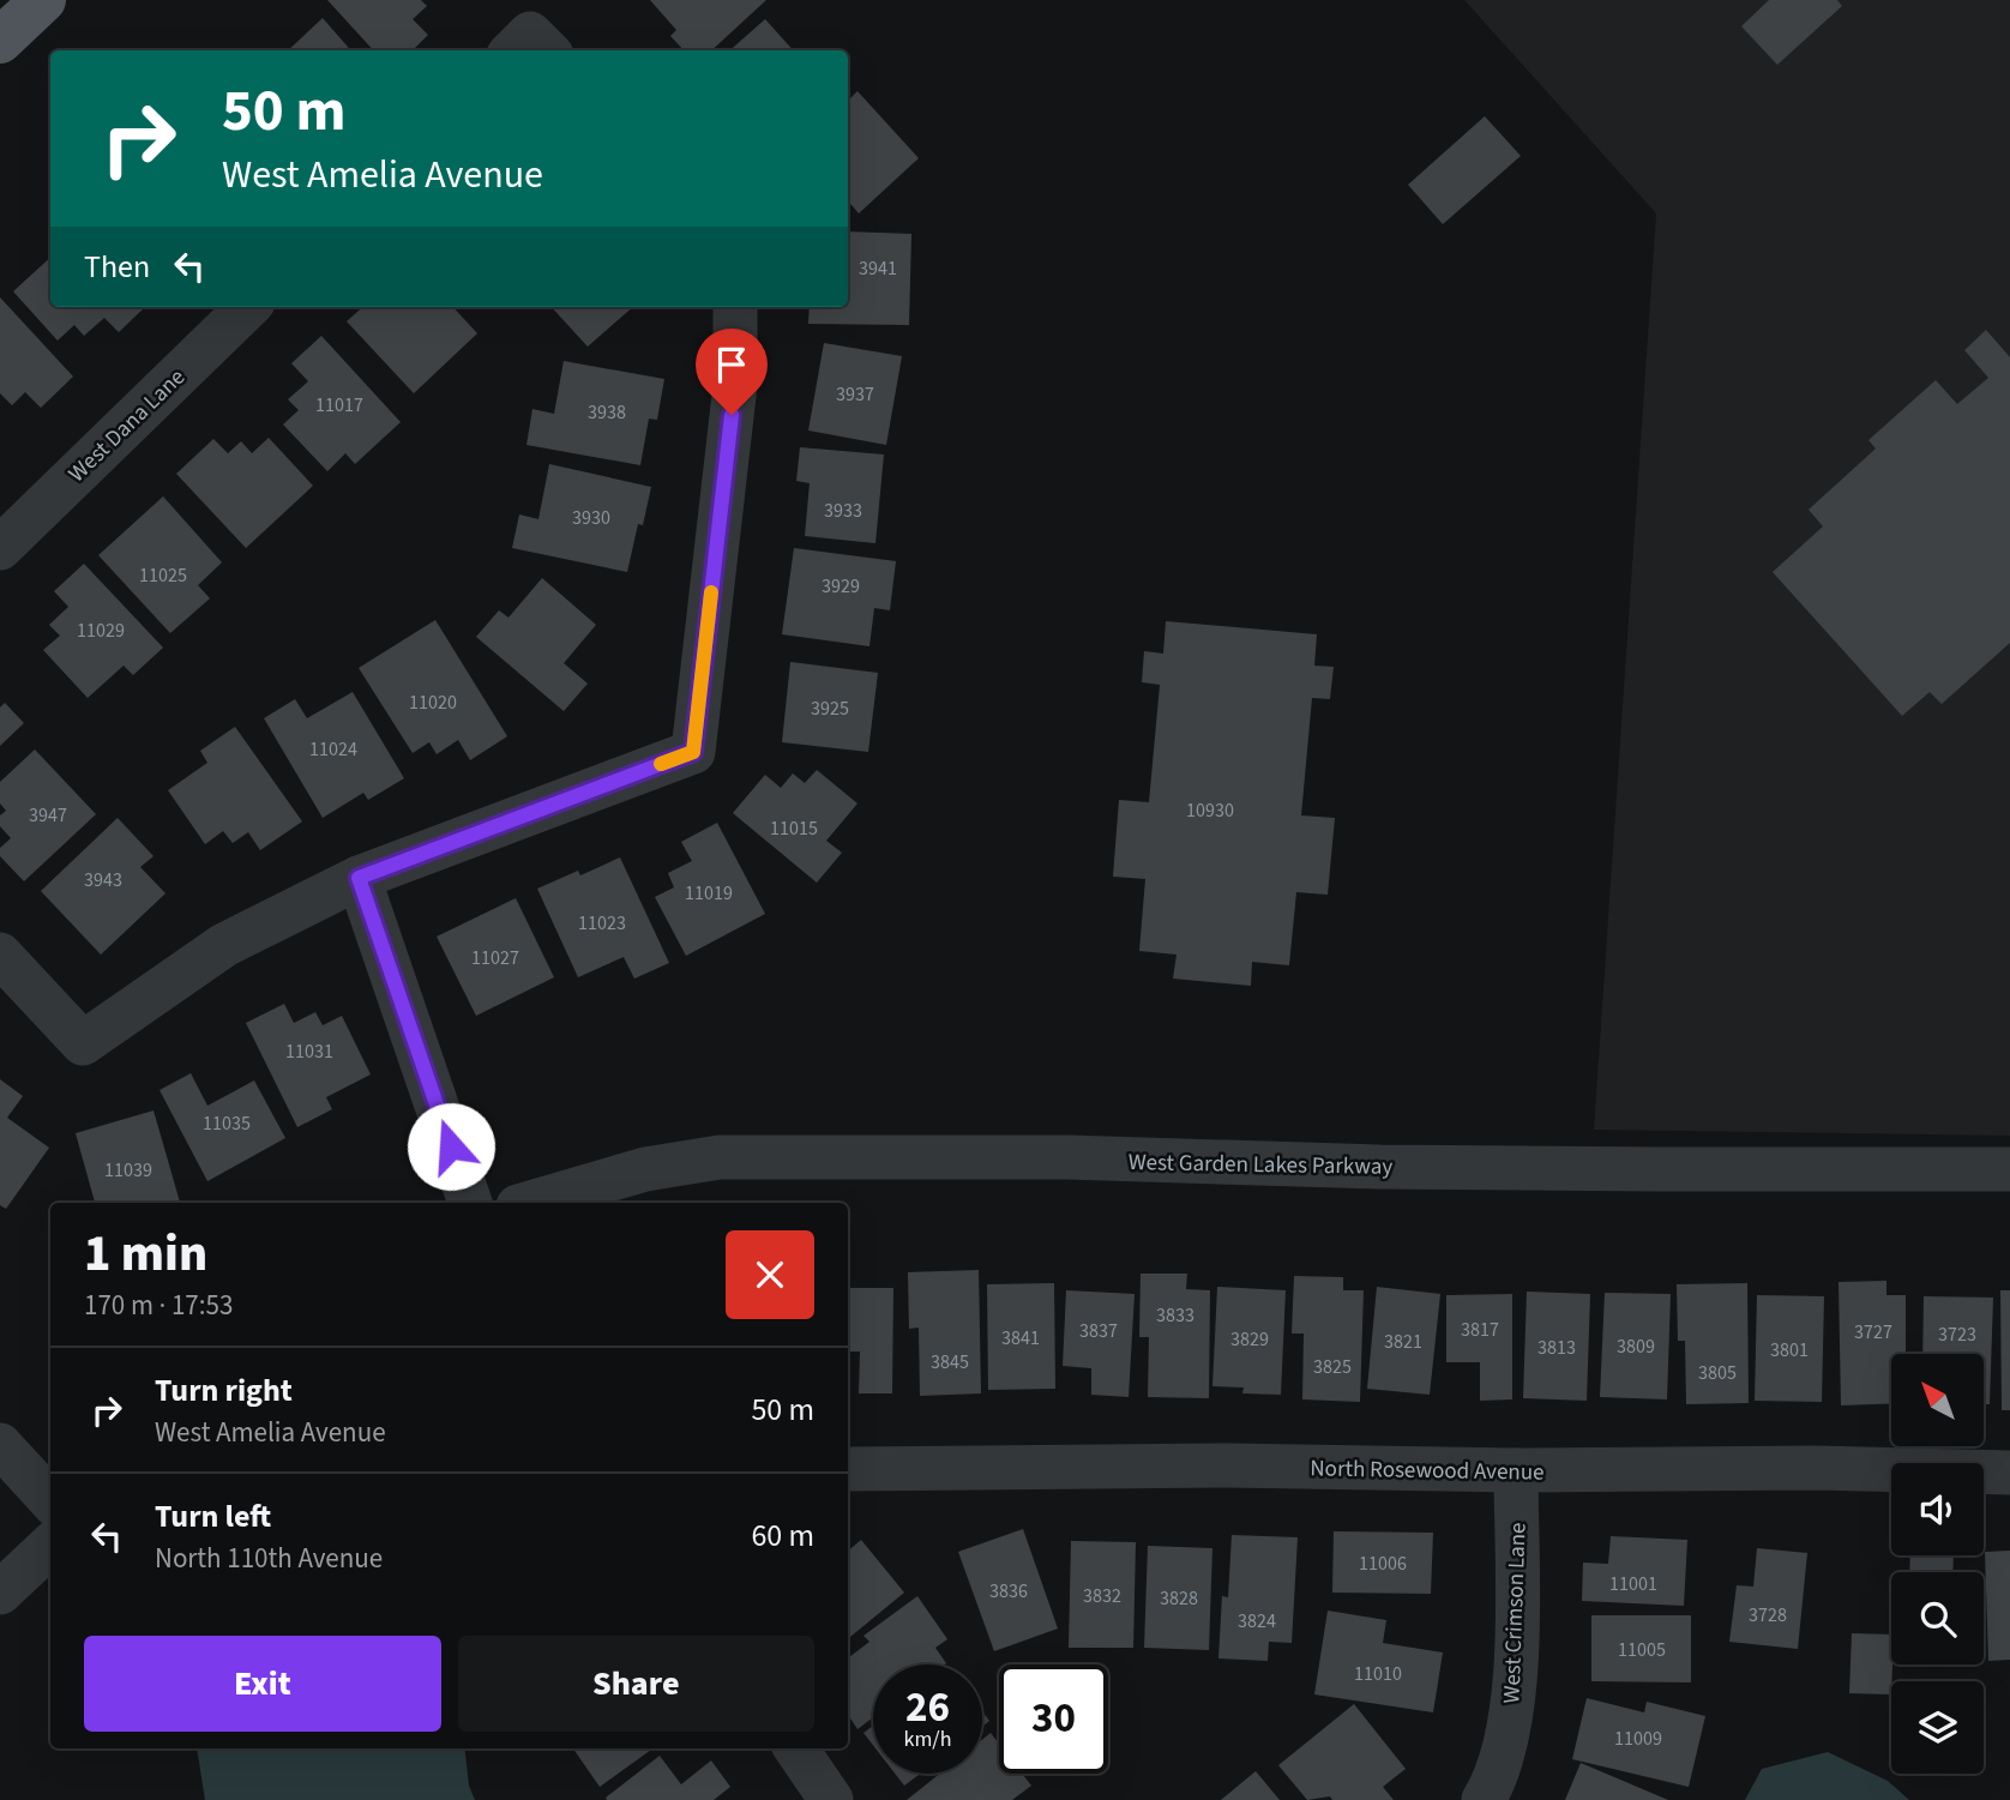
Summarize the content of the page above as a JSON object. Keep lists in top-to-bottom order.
{
  "streets": {
    "street": [
      "West Dana Lane",
      "West Garden Lakes Parkway",
      "North Rosewood Avenue",
      "West Crimson Lane"
    ]
  },
  "crossings": [
    ["North Rosewood Avenue", "West Crimson Lane"]
  ],
  "house_numbers": [
    "3941",
    "3937",
    "11017",
    "3938",
    "3933",
    "3930",
    "11025",
    "3929",
    "11029",
    "11020",
    "3925",
    "11024",
    "10930",
    "3947",
    "11015",
    "3943",
    "11019",
    "11023",
    "11027",
    "11031",
    "11035",
    "11039",
    "3833",
    "3817",
    "3837",
    "3727",
    "3723",
    "3841",
    "3829",
    "3821",
    "3809",
    "3813",
    "3801",
    "3845",
    "3825",
    "3805",
    "11006",
    "11001",
    "3836",
    "3832",
    "3828",
    "3728",
    "3824",
    "11005",
    "11010",
    "11009"
  ],
  "north": "top left",
  "page": {
    "turn": ["50 m", "West Amelia Avenue"],
    "then": "Then",
    "heading": ["1 min", "170 m · 17:53"],
    "list": [
      {
        "name": "Turn right",
        "note": "West Amelia Avenue",
        "value": "50 m"
      },
      {
        "name": "Turn left",
        "note": "North 110th Avenue",
        "value": "60 m"
      }
    ],
    "buttons": ["Exit", "Share"],
    "speed": "26 km/h",
    "limit": "30"
  }
}
